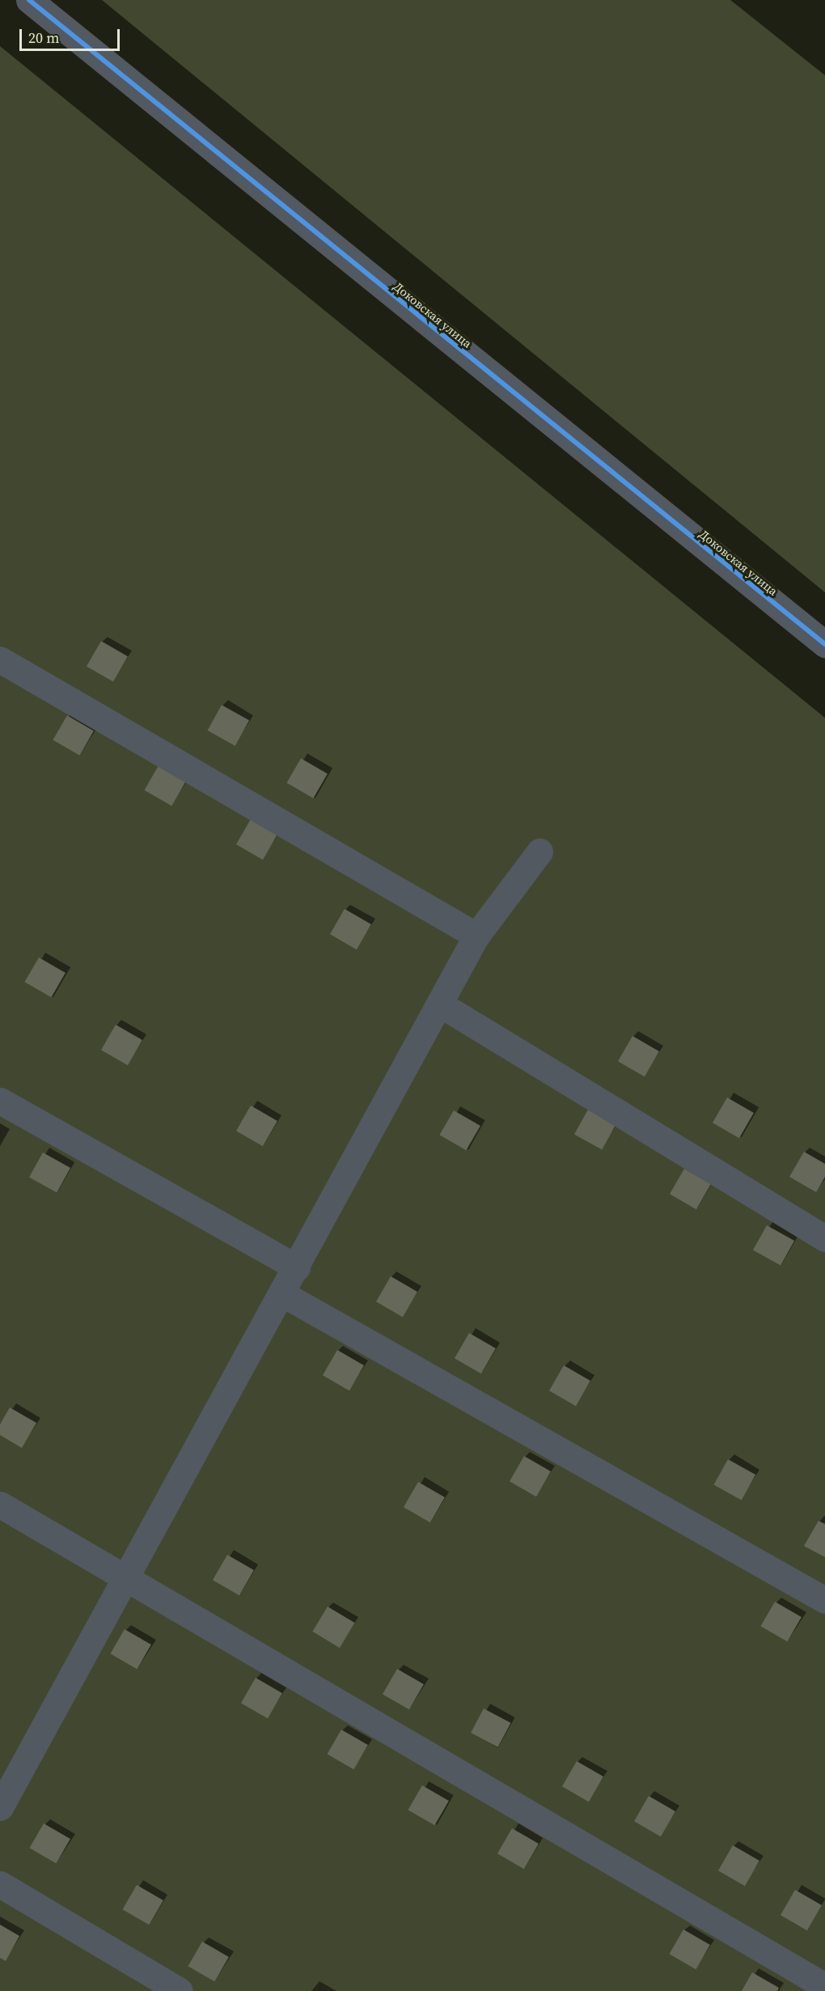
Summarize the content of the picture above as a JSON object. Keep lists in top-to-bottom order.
{
  "streets": {
    "street": ["Доковская улица"]
  },
  "scale_bar": "20 m"
}
